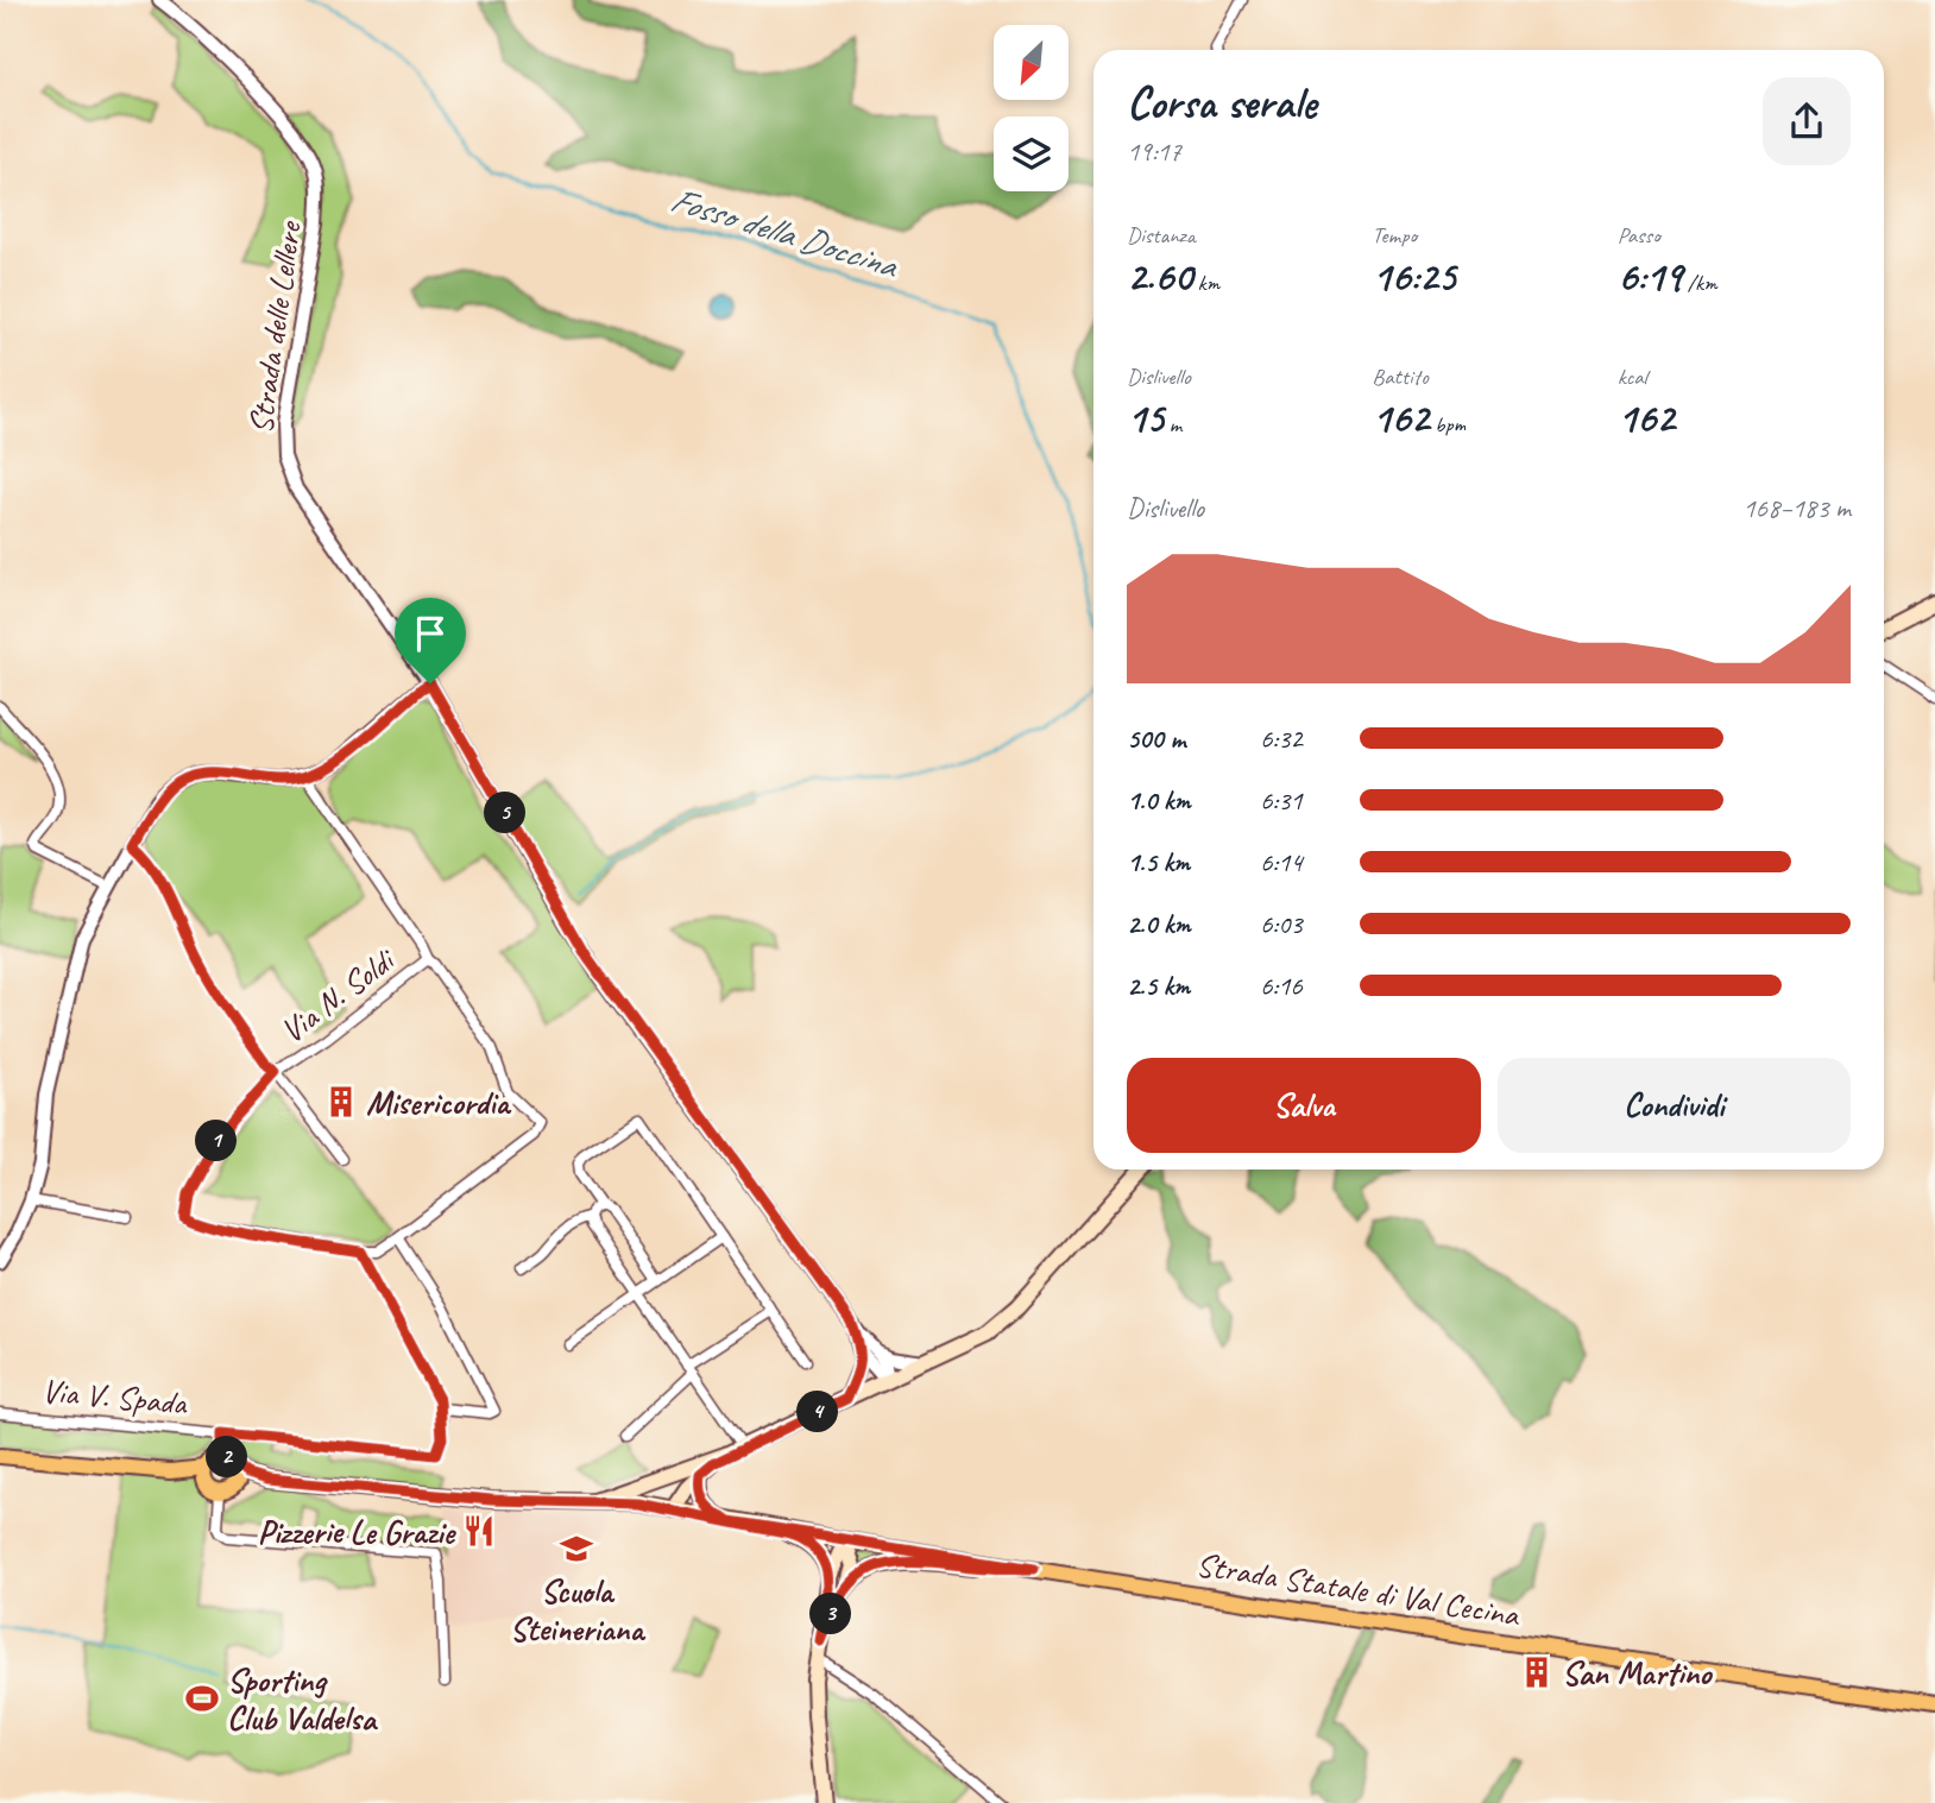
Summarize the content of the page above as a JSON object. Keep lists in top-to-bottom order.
{
  "streets": {
    "main road": ["Strada Statale di Val Cecina"],
    "street": ["Strada delle Lellere", "Via N. Soldi", "Via V. Spada"]
  },
  "water": ["Fosso della Doccina"],
  "places": {
    "building": ["Misericordia", "San Martino"],
    "restaurant": ["Pizzerie Le Grazie"],
    "school or university": ["Scuola Steineriana"],
    "sports": ["Sporting Club Valdelsa"]
  },
  "north": "bottom left",
  "page": {
    "heading": ["Corsa serale", "19:17"],
    "stats": [
      ["Distanza", "2.60 km"],
      ["Tempo", "16:25"],
      ["Passo", "6:19 /km"],
      ["Dislivello", "15 m"],
      ["Battito", "162 bpm"],
      ["kcal", "162"]
    ],
    "chart": ["Dislivello", "168–183 m"],
    "list": [
      {
        "name": "500 m",
        "note": "6:32"
      },
      {
        "name": "1.0 km",
        "note": "6:31"
      },
      {
        "name": "1.5 km",
        "note": "6:14"
      },
      {
        "name": "2.0 km",
        "note": "6:03"
      },
      {
        "name": "2.5 km",
        "note": "6:16"
      }
    ],
    "pins": [
      "5",
      "1",
      "4",
      "2",
      "3"
    ],
    "buttons": ["Salva", "Condividi"]
  }
}
